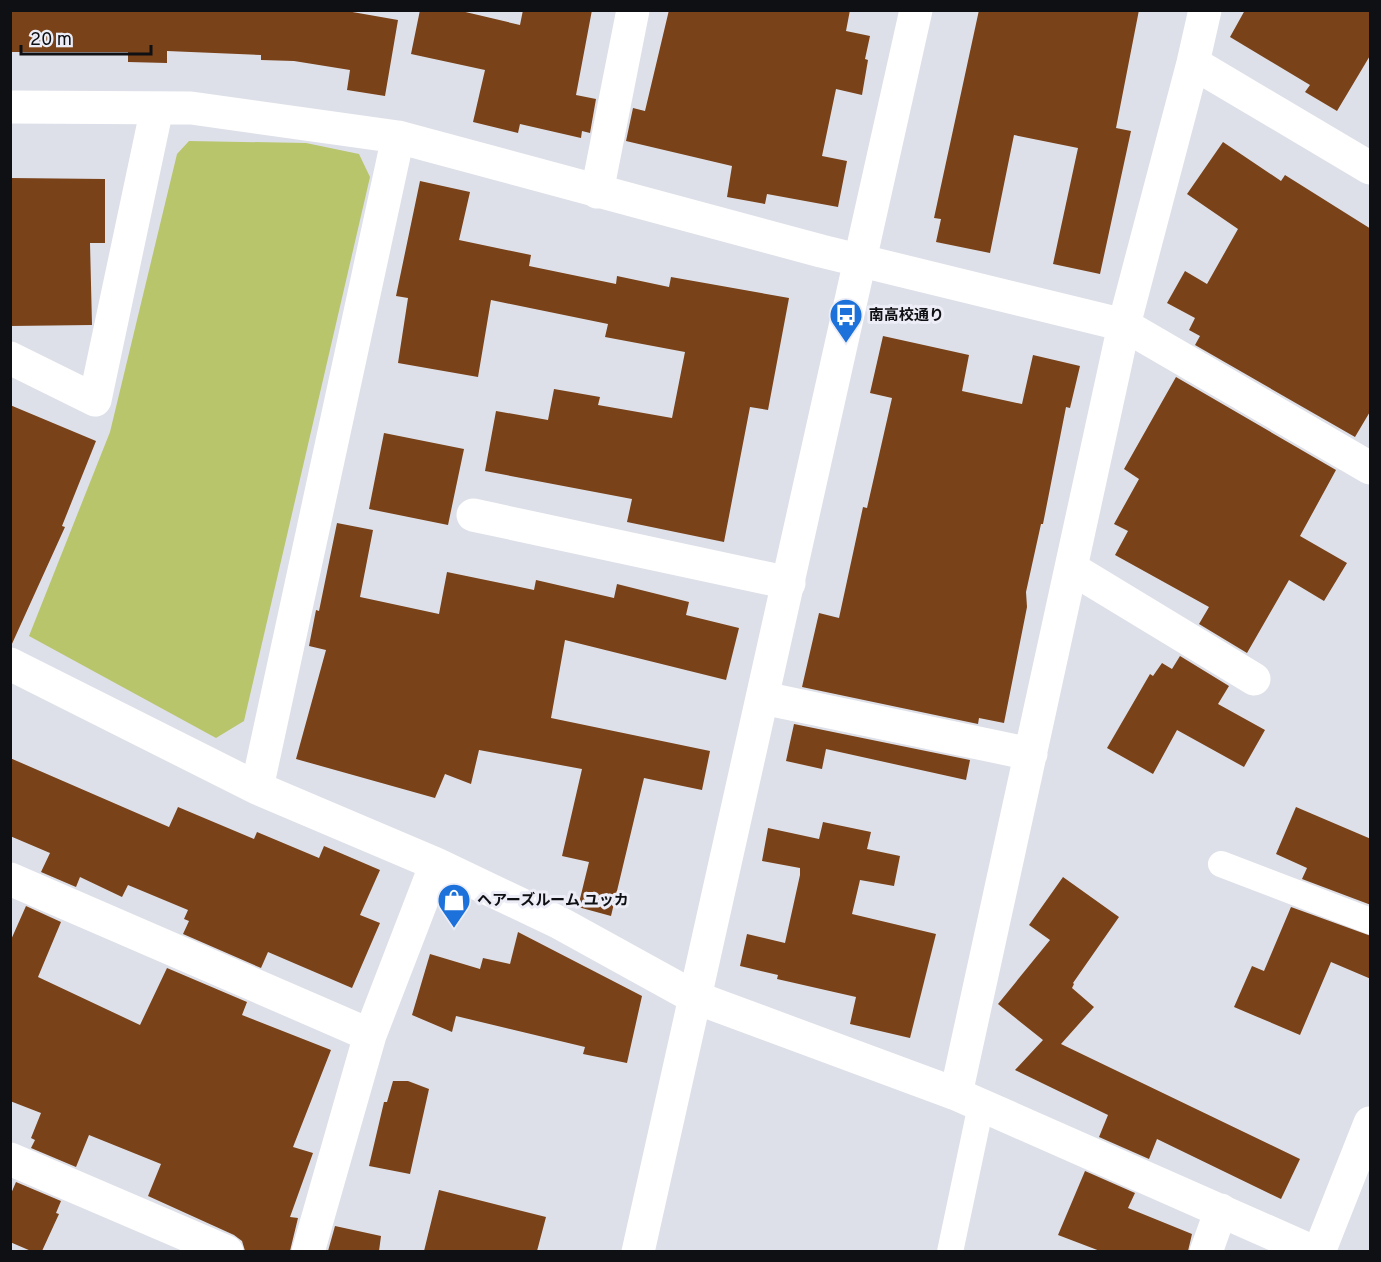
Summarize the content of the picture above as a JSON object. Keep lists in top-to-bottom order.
{
  "places": {
    "bus stop": ["南高校通り"],
    "shop": ["ヘアーズルーム ユッカ"]
  },
  "scale_bar": "20 m"
}
